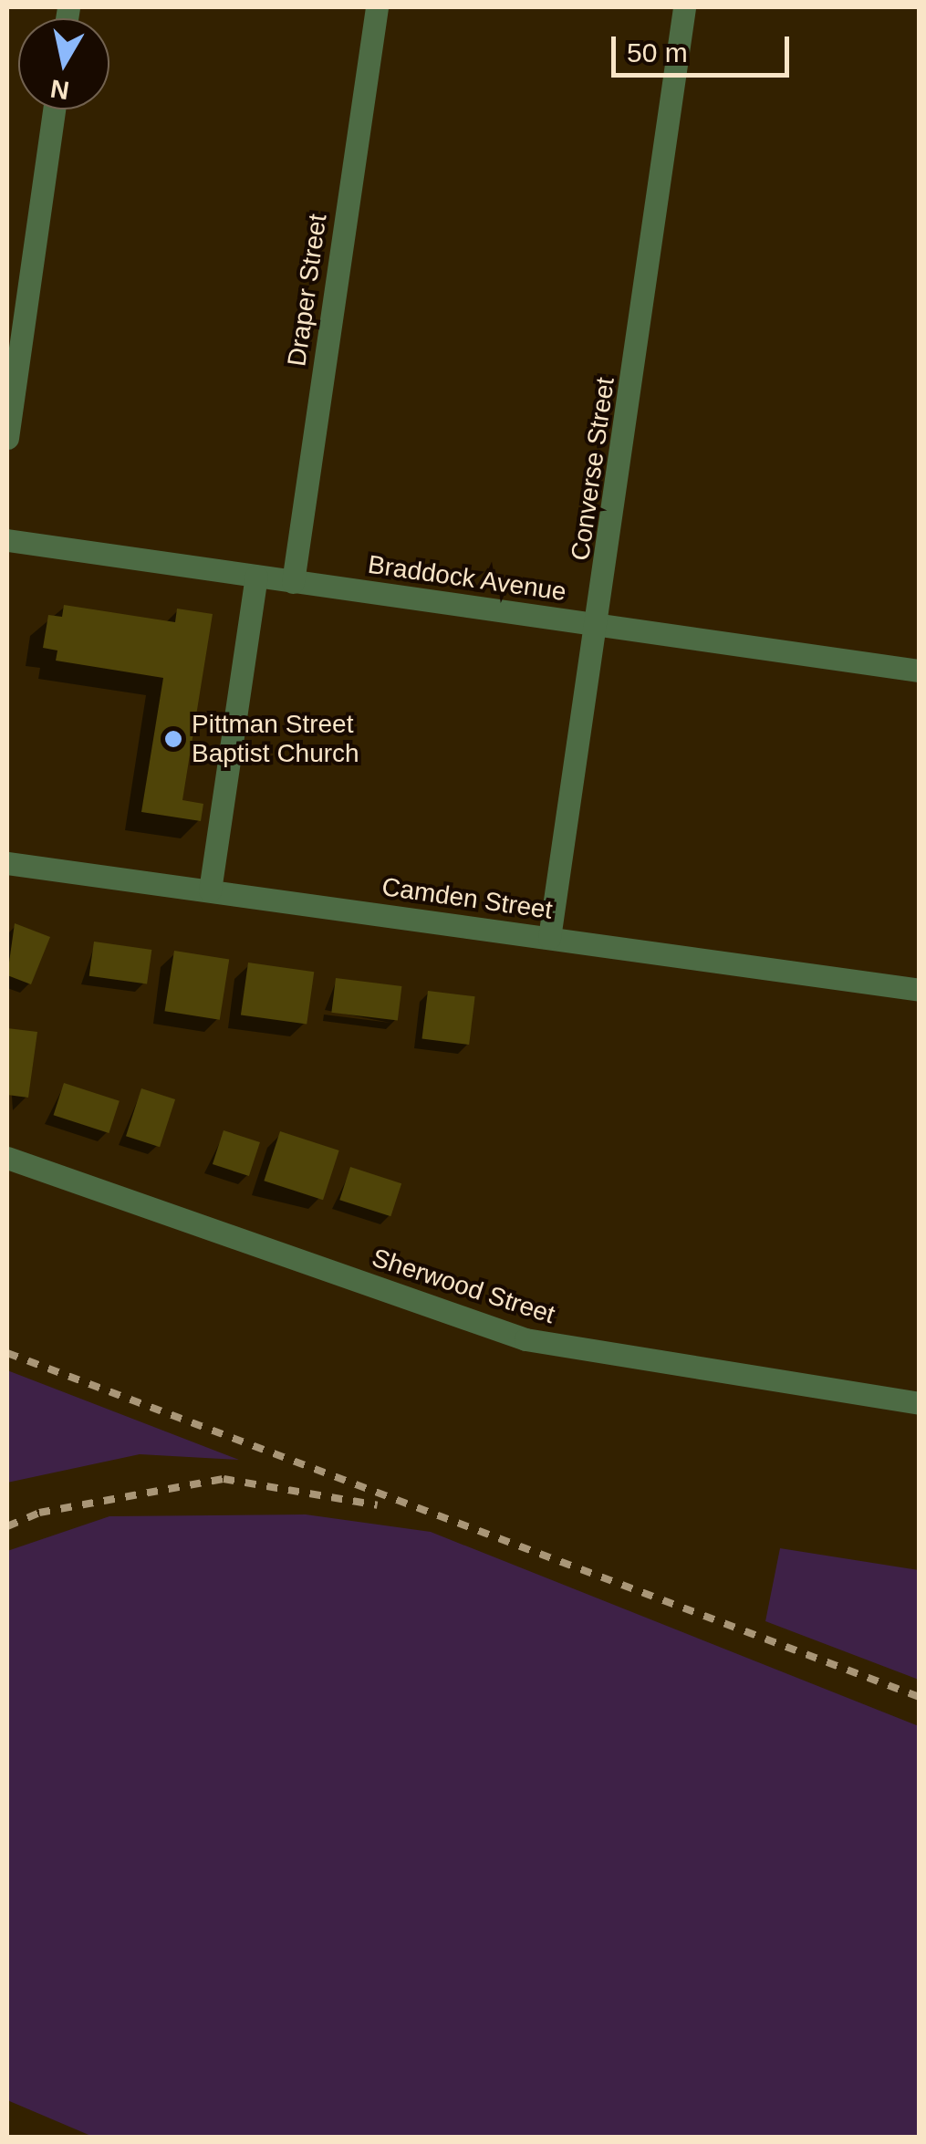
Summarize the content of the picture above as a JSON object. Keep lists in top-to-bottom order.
{
  "streets": {
    "street": [
      "Draper Street",
      "Converse Street",
      "Braddock Avenue",
      "Camden Street",
      "Sherwood Street"
    ]
  },
  "crossings": [
    ["Draper Street", "Braddock Avenue"],
    ["Converse Street", "Braddock Avenue"],
    ["Converse Street", "Camden Street"]
  ],
  "places": ["Pittman Street Baptist Church"],
  "scale_bar": "50 m",
  "north": "bottom"
}
